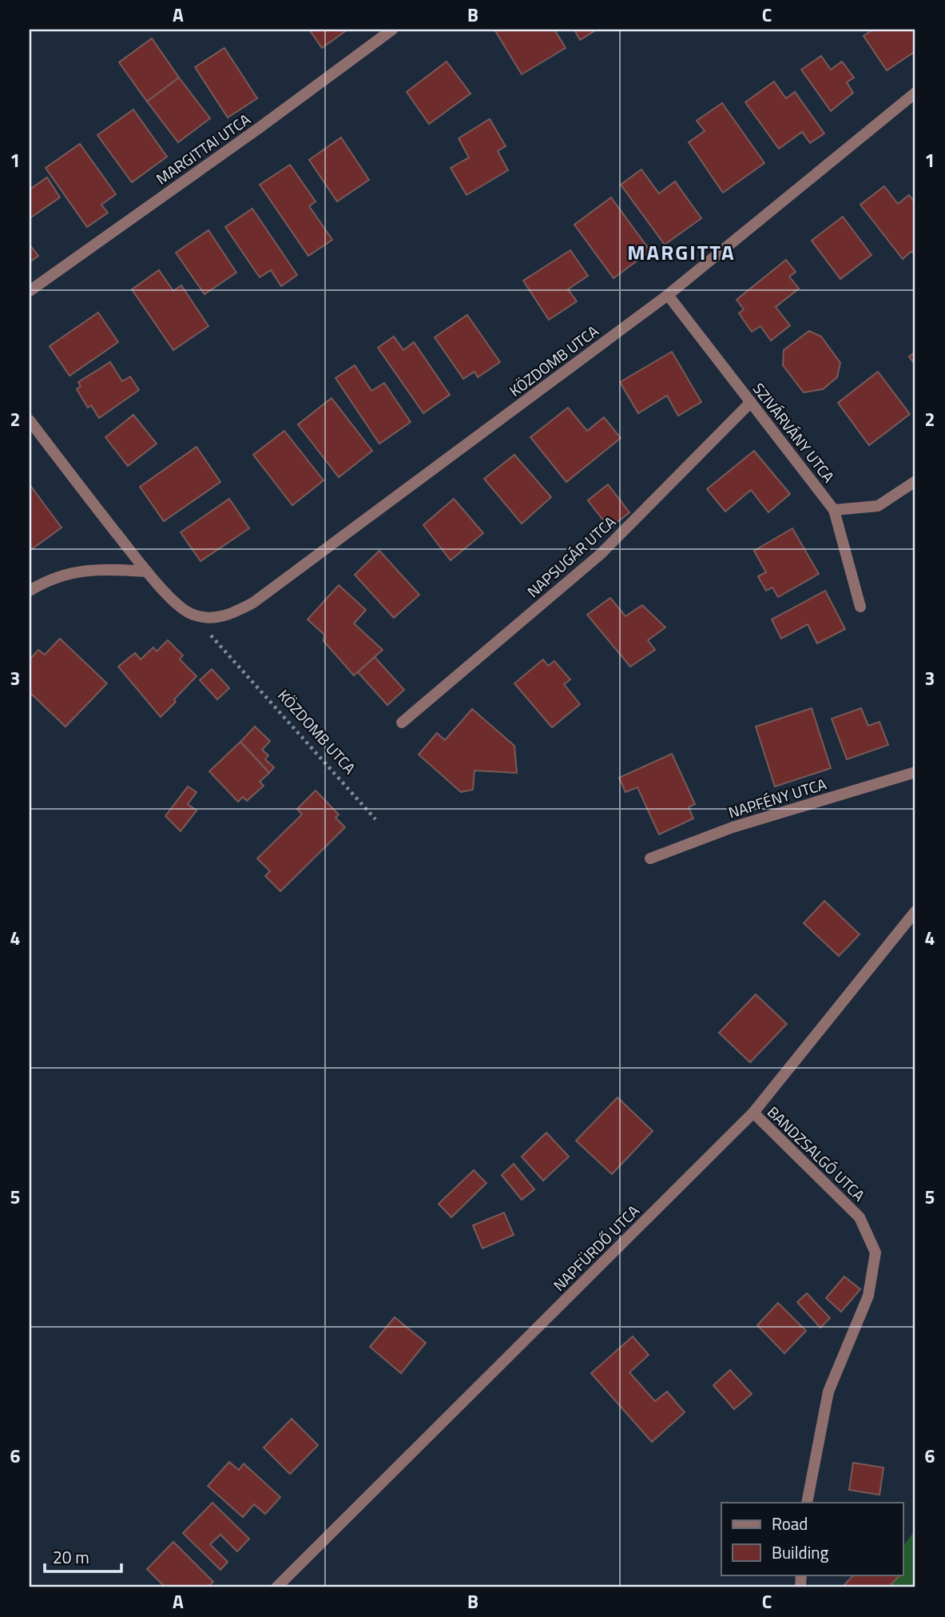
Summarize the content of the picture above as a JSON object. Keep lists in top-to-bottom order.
{
  "streets": {
    "street": [
      "MARGITTAI UTCA",
      "KÖZDOMB UTCA",
      "SZIVÁRVÁNY UTCA",
      "NAPSUGÁR UTCA",
      "NAPFÉNY UTCA",
      "BANDZSALGÓ UTCA",
      "NAPFÜRDŐ UTCA"
    ]
  },
  "crossings": [
    ["KÖZDOMB UTCA", "SZIVÁRVÁNY UTCA"],
    ["SZIVÁRVÁNY UTCA", "NAPSUGÁR UTCA"],
    ["BANDZSALGÓ UTCA", "NAPFÜRDŐ UTCA"]
  ],
  "districts": ["MARGITTA"],
  "legend": ["Road", "Building"],
  "scale_bar": "20 m",
  "grid": {
    "columns": ["A", "B", "C"],
    "rows": [
      "1",
      "2",
      "3",
      "4",
      "5",
      "6"
    ]
  }
}
